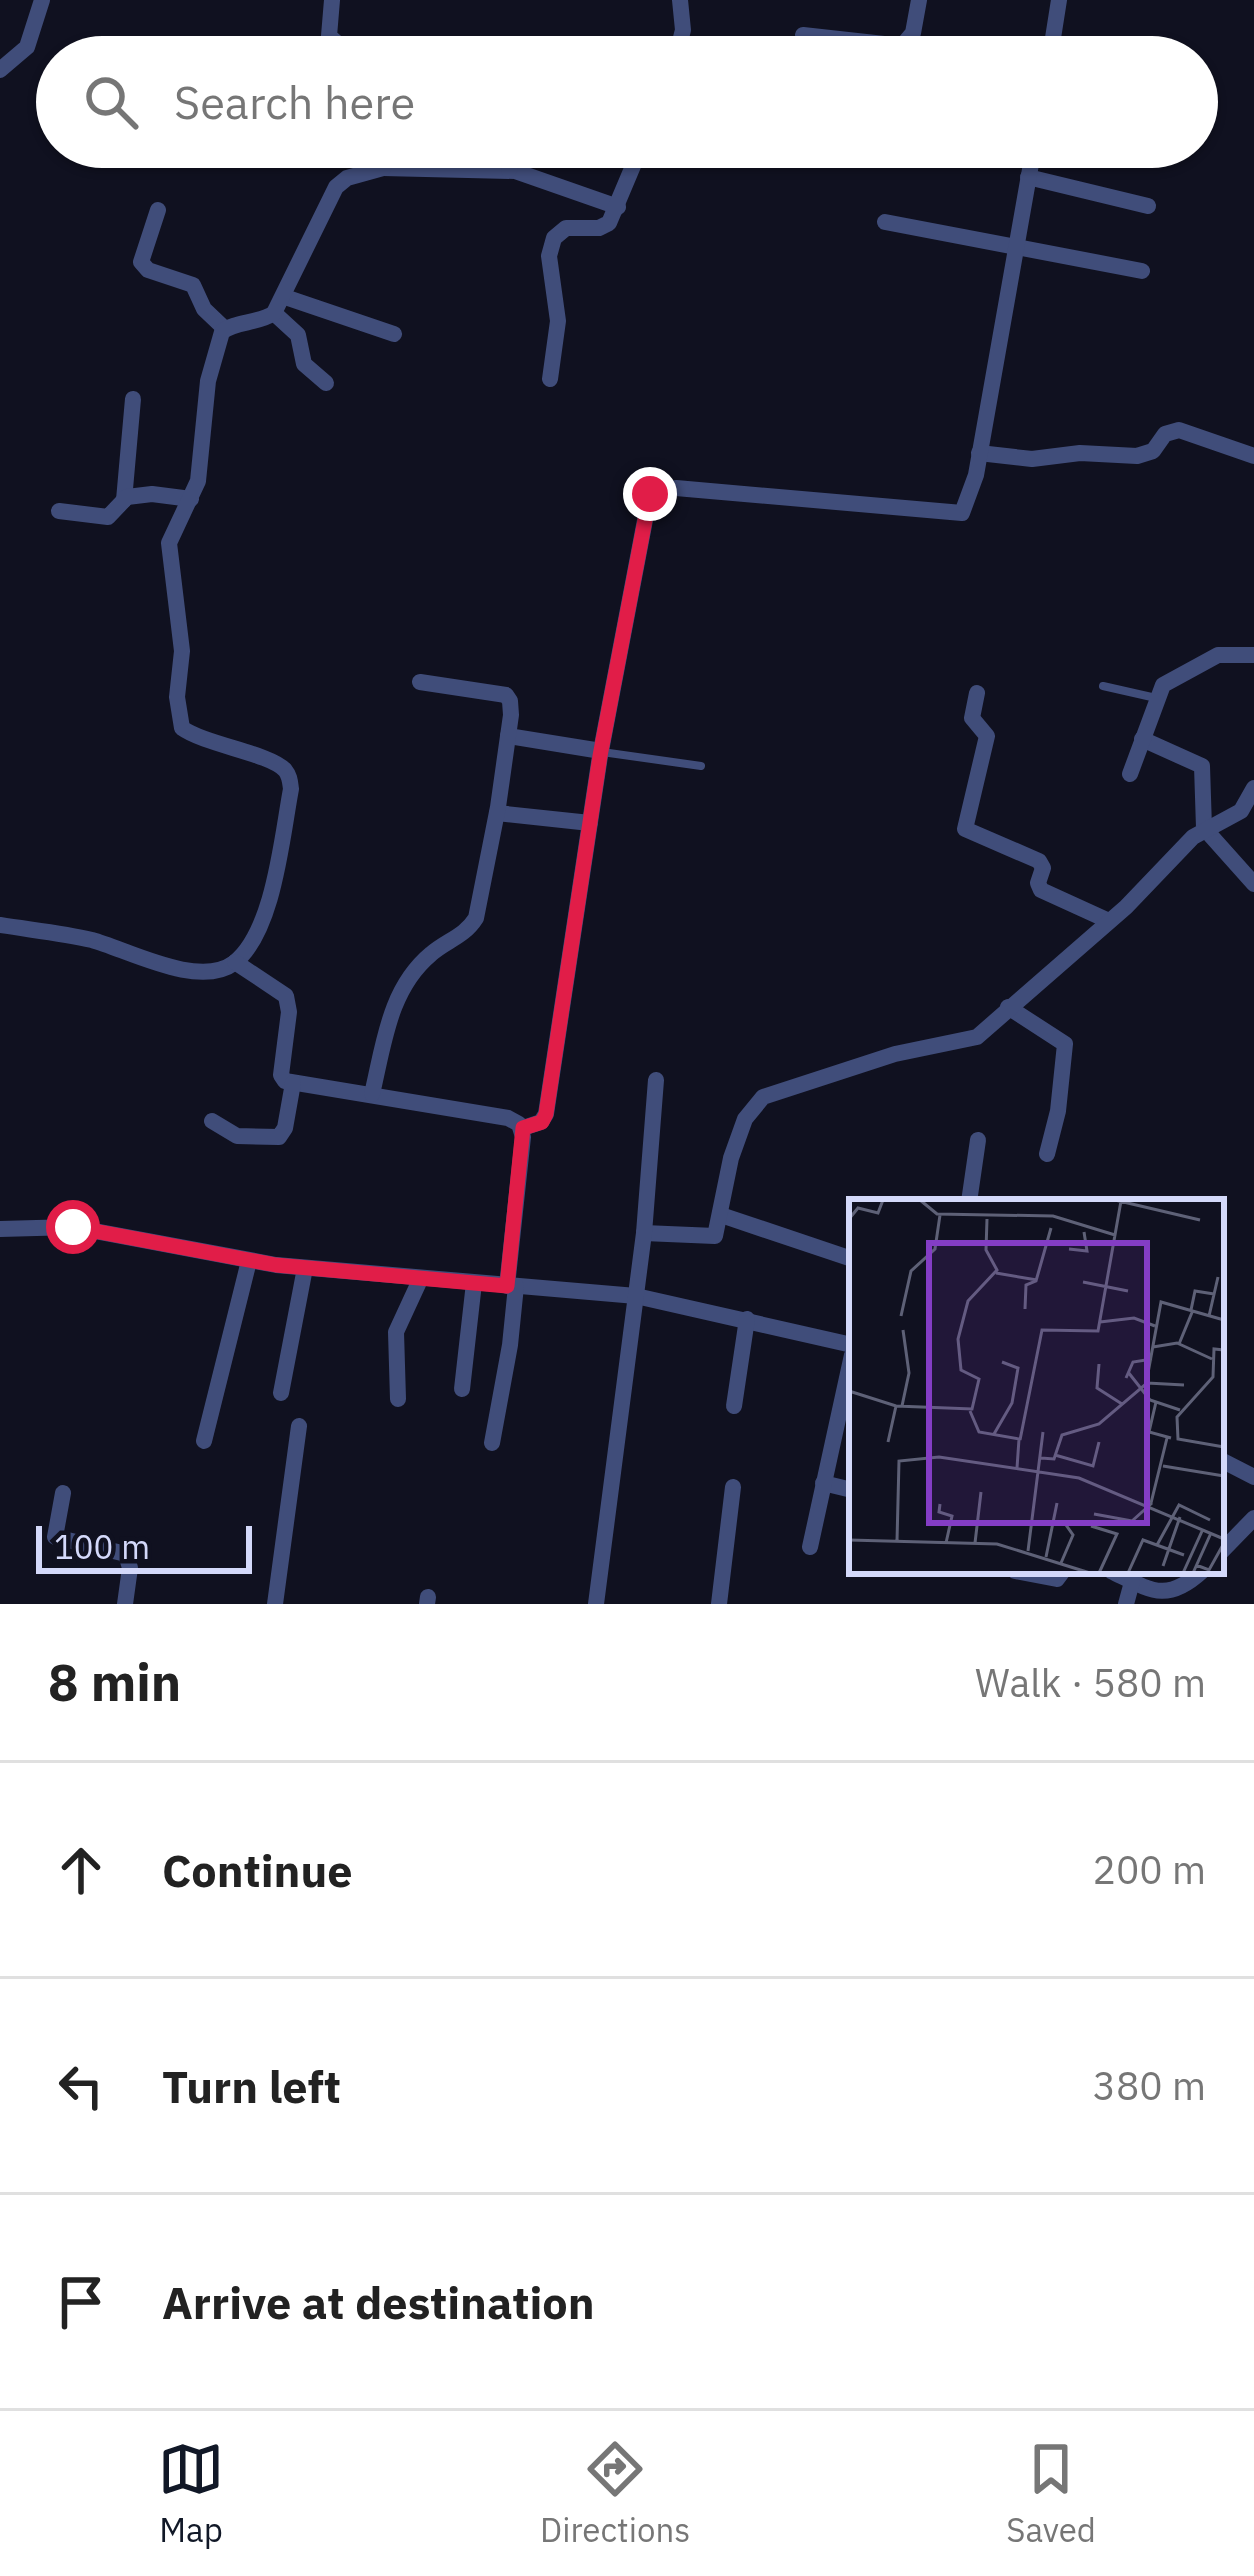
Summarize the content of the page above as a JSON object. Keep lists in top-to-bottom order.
{
  "scale_bar": "100 m",
  "page": {
    "search": "Search here",
    "scale": "100 m",
    "heading": ["8 min", "Walk · 580 m"],
    "list": [
      ["Continue", "200 m"],
      ["Turn left", "380 m"],
      "Arrive at destination"
    ],
    "nav": ["Map", "Directions", "Saved"]
  }
}
